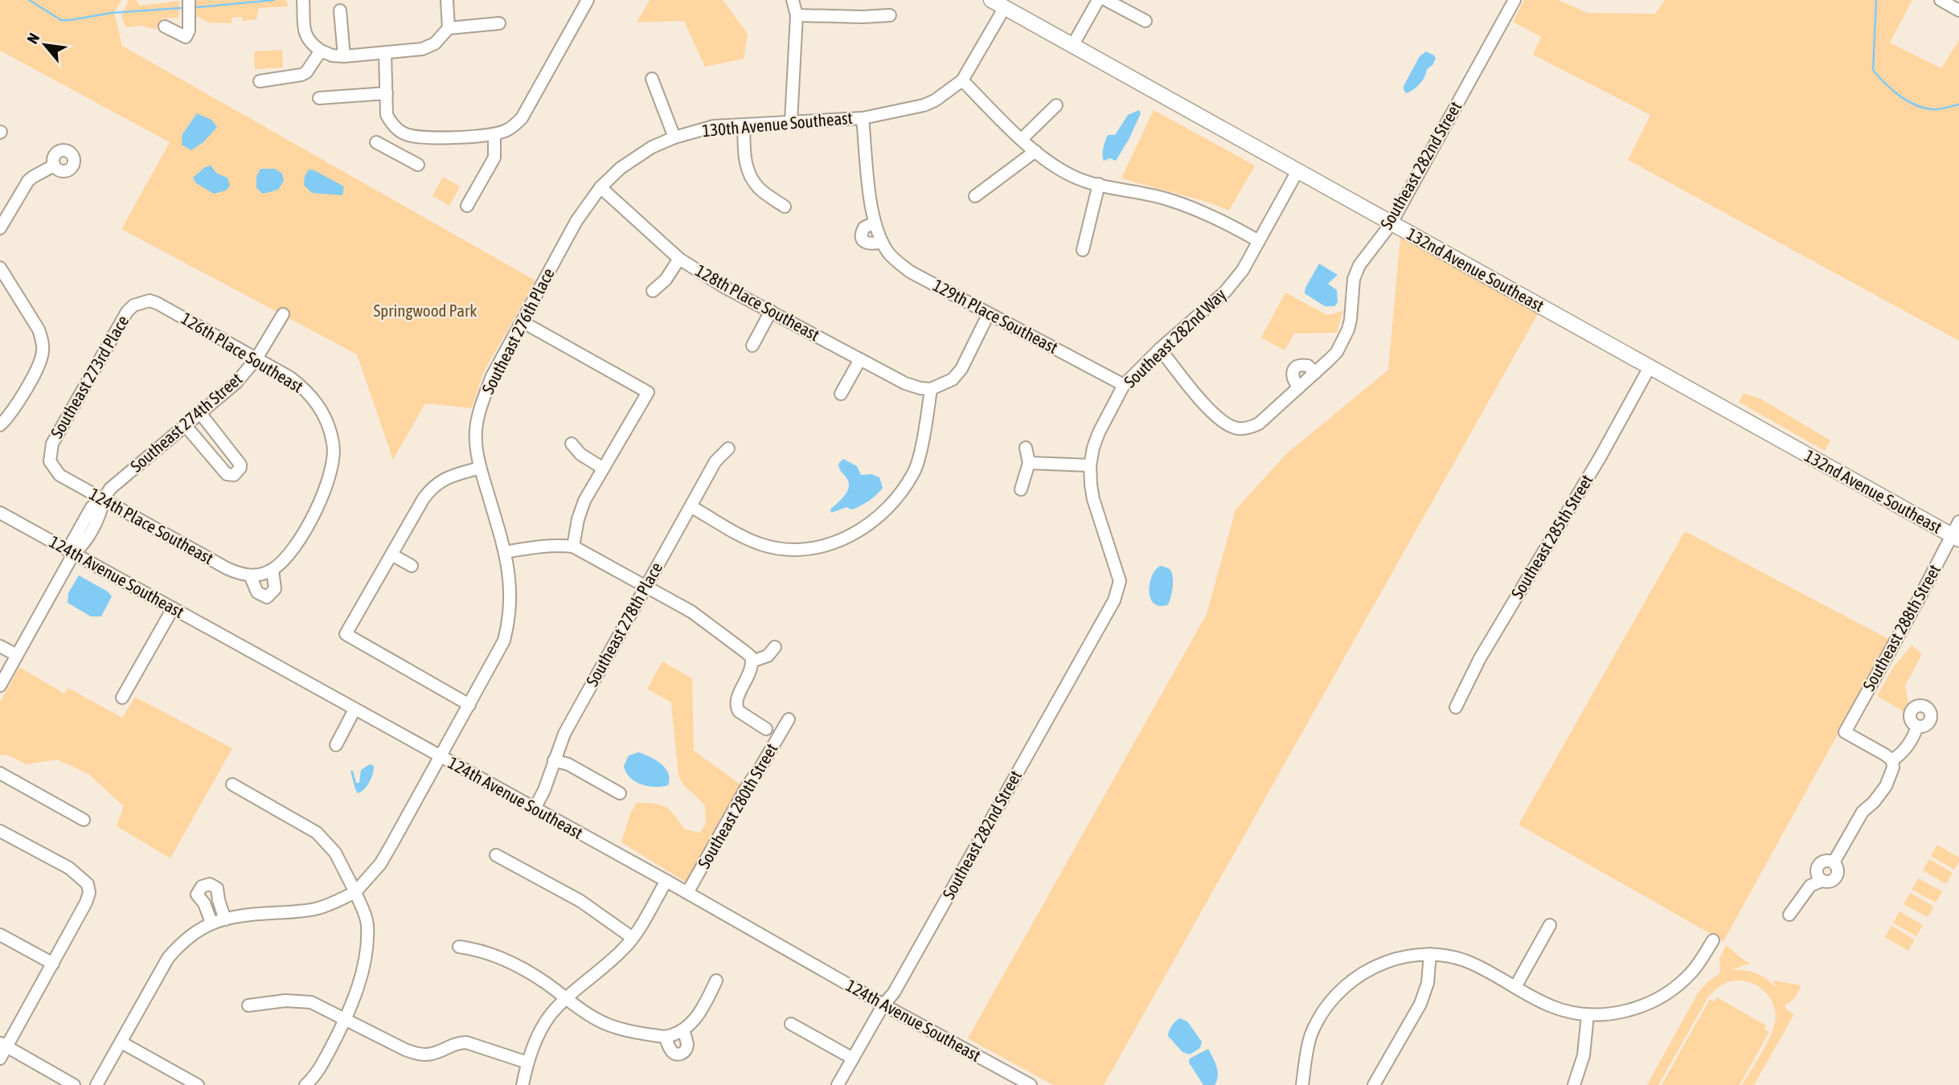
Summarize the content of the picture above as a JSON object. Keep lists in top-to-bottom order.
{
  "streets": {
    "main road": ["132nd Avenue Southeast"],
    "street": [
      "130th Avenue Southeast",
      "Southeast 282nd Street",
      "128th Place Southeast",
      "129th Place Southeast",
      "Southeast 276th Place",
      "Southeast 282nd Way",
      "126th Place Southeast",
      "Southeast 273rd Place",
      "Southeast 274th Street",
      "124th Place Southeast",
      "Southeast 285th Street",
      "124th Avenue Southeast",
      "Southeast 278th Place",
      "Southeast 288th Street",
      "Southeast 280th Street"
    ]
  },
  "crossings": [
    ["130th Avenue Southeast", "128th Place Southeast"],
    ["130th Avenue Southeast", "129th Place Southeast"],
    ["130th Avenue Southeast", "Southeast 276th Place"],
    ["Southeast 282nd Street", "132nd Avenue Southeast"],
    ["Southeast 282nd Street", "Southeast 282nd Way"],
    ["Southeast 282nd Street", "124th Avenue Southeast"],
    ["132nd Avenue Southeast", "Southeast 282nd Way"],
    ["132nd Avenue Southeast", "Southeast 285th Street"],
    ["132nd Avenue Southeast", "Southeast 288th Street"],
    ["128th Place Southeast", "Southeast 276th Place"],
    ["129th Place Southeast", "Southeast 282nd Way"],
    ["Southeast 276th Place", "124th Avenue Southeast"],
    ["126th Place Southeast", "Southeast 273rd Place"],
    ["126th Place Southeast", "Southeast 274th Street"],
    ["Southeast 273rd Place", "124th Place Southeast"],
    ["Southeast 274th Street", "124th Place Southeast"],
    ["Southeast 274th Street", "124th Avenue Southeast"],
    ["124th Avenue Southeast", "Southeast 278th Place"],
    ["124th Avenue Southeast", "Southeast 280th Street"]
  ],
  "parks": ["Springwood Park"],
  "north": "top left"
}
